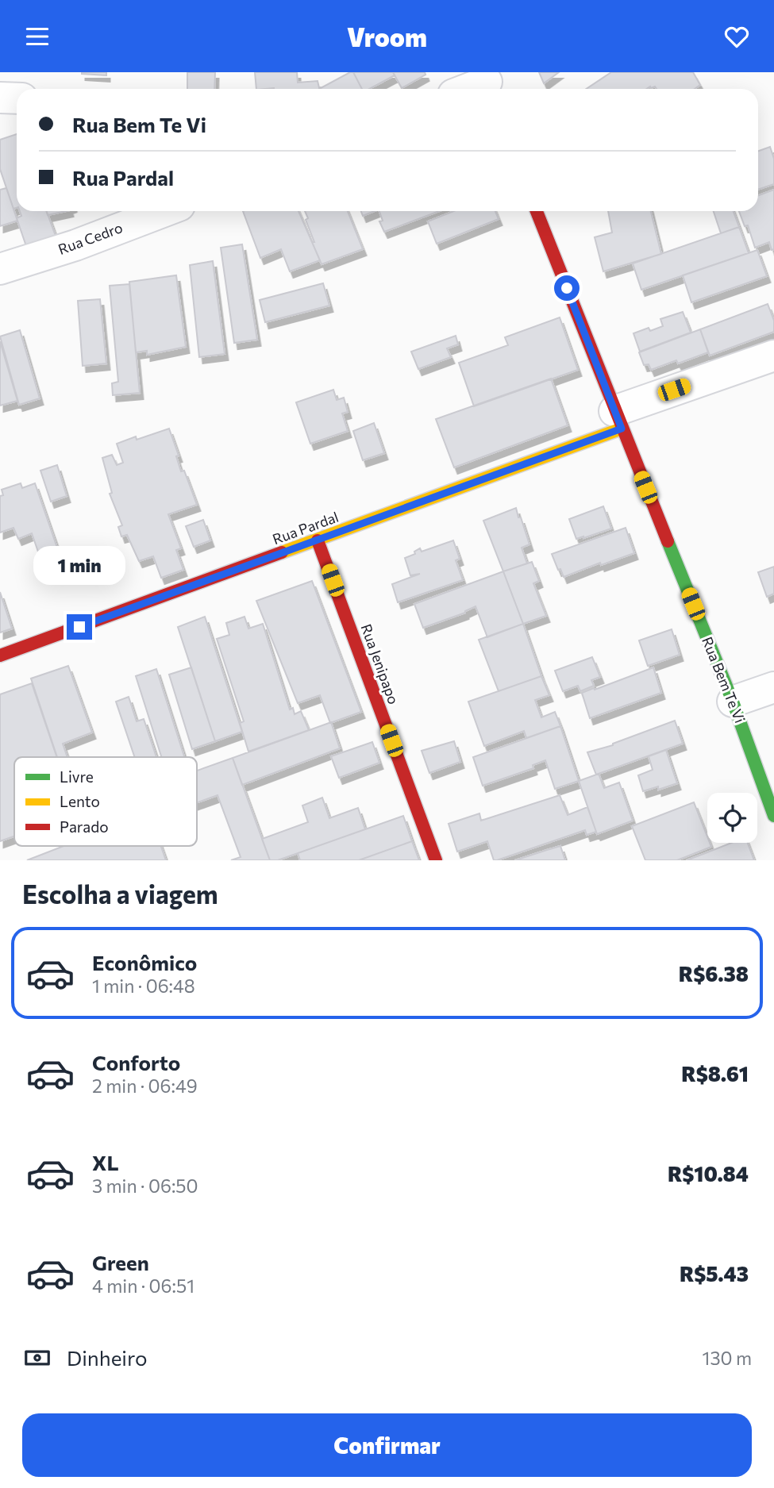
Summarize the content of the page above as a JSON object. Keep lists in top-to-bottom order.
{
  "streets": {
    "street": [
      "Rua Cedro",
      "Rua Pardal",
      "Rua Jenipapo",
      "Rua Bem Te Vi"
    ]
  },
  "crossings": [
    ["Rua Pardal", "Rua Jenipapo"],
    ["Rua Pardal", "Rua Bem Te Vi"]
  ],
  "legend": ["Livre", "Lento", "Parado"],
  "page": {
    "header": "Vroom",
    "banner": ["Rua Bem Te Vi", "Rua Pardal"],
    "bubble": "1 min",
    "heading": "Escolha a viagem",
    "list": [
      {
        "name": "Econômico",
        "note": "1 min · 06:48",
        "value": "R$6.38"
      },
      {
        "name": "Conforto",
        "note": "2 min · 06:49",
        "value": "R$8.61"
      },
      {
        "name": "XL",
        "note": "3 min · 06:50",
        "value": "R$10.84"
      },
      {
        "name": "Green",
        "note": "4 min · 06:51",
        "value": "R$5.43"
      }
    ],
    "pay": ["Dinheiro", "130 m"],
    "buttons": "Confirmar"
  }
}
